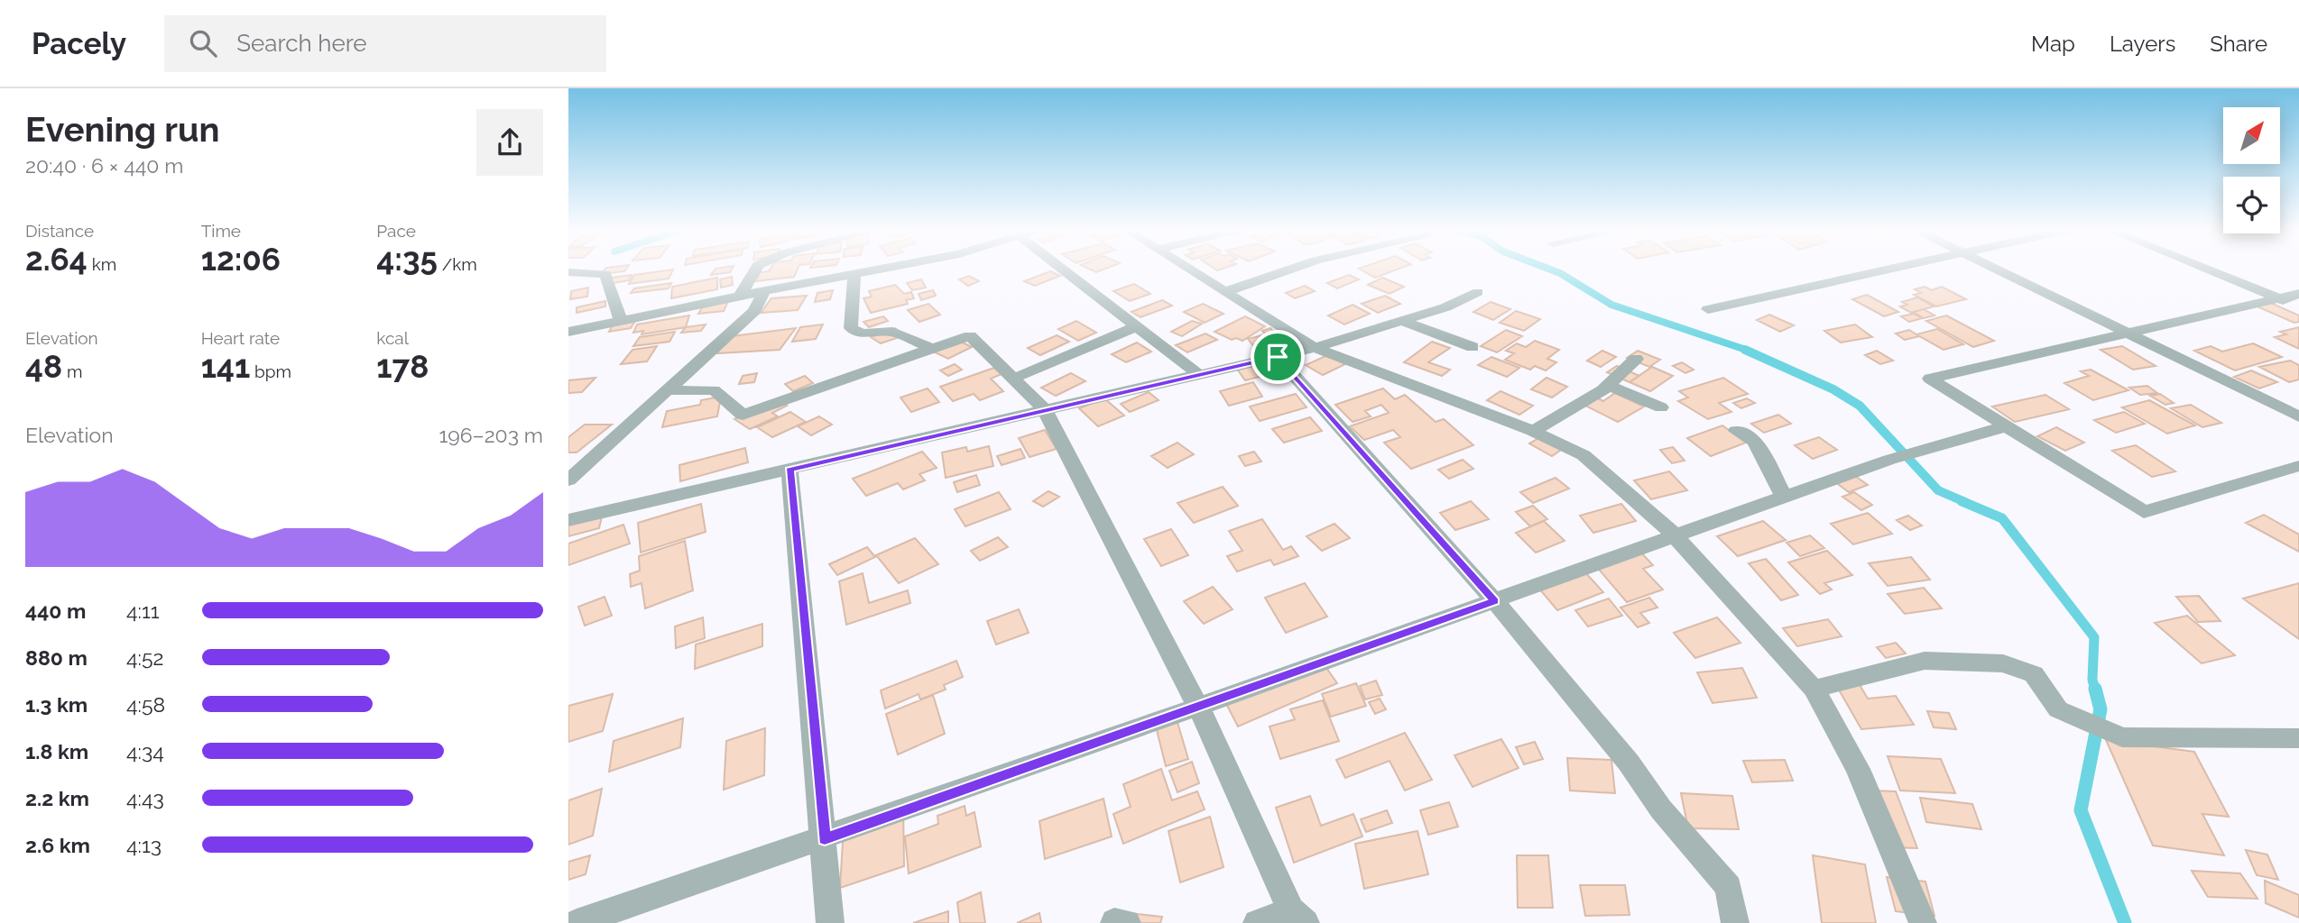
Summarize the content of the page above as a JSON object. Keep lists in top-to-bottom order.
{
  "north": "top right",
  "page": {
    "header": "Pacely",
    "search": "Search here",
    "nav": ["Map", "Layers", "Share"],
    "heading": ["Evening run", "20:40 · 6 × 440 m"],
    "stats": [
      ["Distance", "2.64 km"],
      ["Time", "12:06"],
      ["Pace", "4:35 /km"],
      ["Elevation", "48 m"],
      ["Heart rate", "141 bpm"],
      ["kcal", "178"]
    ],
    "chart": ["Elevation", "196–203 m"],
    "list": [
      {
        "name": "440 m",
        "note": "4:11"
      },
      {
        "name": "880 m",
        "note": "4:52"
      },
      {
        "name": "1.3 km",
        "note": "4:58"
      },
      {
        "name": "1.8 km",
        "note": "4:34"
      },
      {
        "name": "2.2 km",
        "note": "4:43"
      },
      {
        "name": "2.6 km",
        "note": "4:13"
      }
    ]
  }
}
